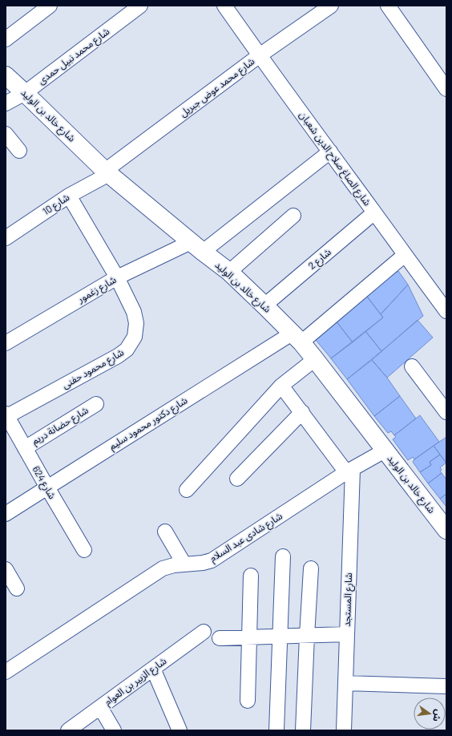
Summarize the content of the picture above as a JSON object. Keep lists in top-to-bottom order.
{
  "streets": {
    "street": [
      "شارع محمد نبيل حمدى",
      "شارع محمد عوض جبريل",
      "شارع خالد بن الوليد",
      "شارع الصاغ صلاح الدين شعبان",
      "شارع 10",
      "شارع 2",
      "شارع زغمور",
      "شارع محمود حفنى",
      "شارع دكتور محمود سليم",
      "شارع حضانة دريم",
      "شارع 624",
      "شارع شادى عبد السلام",
      "شارع المستجد",
      "شارع الزبير بن العوام"
    ]
  },
  "crossings": [
    ["شارع محمد نبيل حمدى", "شارع خالد بن الوليد"],
    ["شارع محمد عوض جبريل", "شارع خالد بن الوليد"],
    ["شارع محمد عوض جبريل", "شارع الصاغ صلاح الدين شعبان"],
    ["شارع محمد عوض جبريل", "شارع 10"],
    ["شارع خالد بن الوليد", "شارع 10"],
    ["شارع خالد بن الوليد", "شارع 2"],
    ["شارع خالد بن الوليد", "شارع زغمور"],
    ["شارع خالد بن الوليد", "شارع دكتور محمود سليم"],
    ["شارع خالد بن الوليد", "شارع شادى عبد السلام"],
    ["شارع الصاغ صلاح الدين شعبان", "شارع 2"],
    ["شارع الصاغ صلاح الدين شعبان", "شارع زغمور"],
    ["شارع الصاغ صلاح الدين شعبان", "شارع دكتور محمود سليم"],
    ["شارع 10", "شارع محمود حفنى"],
    ["شارع زغمور", "شارع محمود حفنى"],
    ["شارع محمود حفنى", "شارع 624"],
    ["شارع دكتور محمود سليم", "شارع 624"],
    ["شارع حضانة دريم", "شارع 624"],
    ["شارع شادى عبد السلام", "شارع المستجد"]
  ],
  "north": "right"
}
